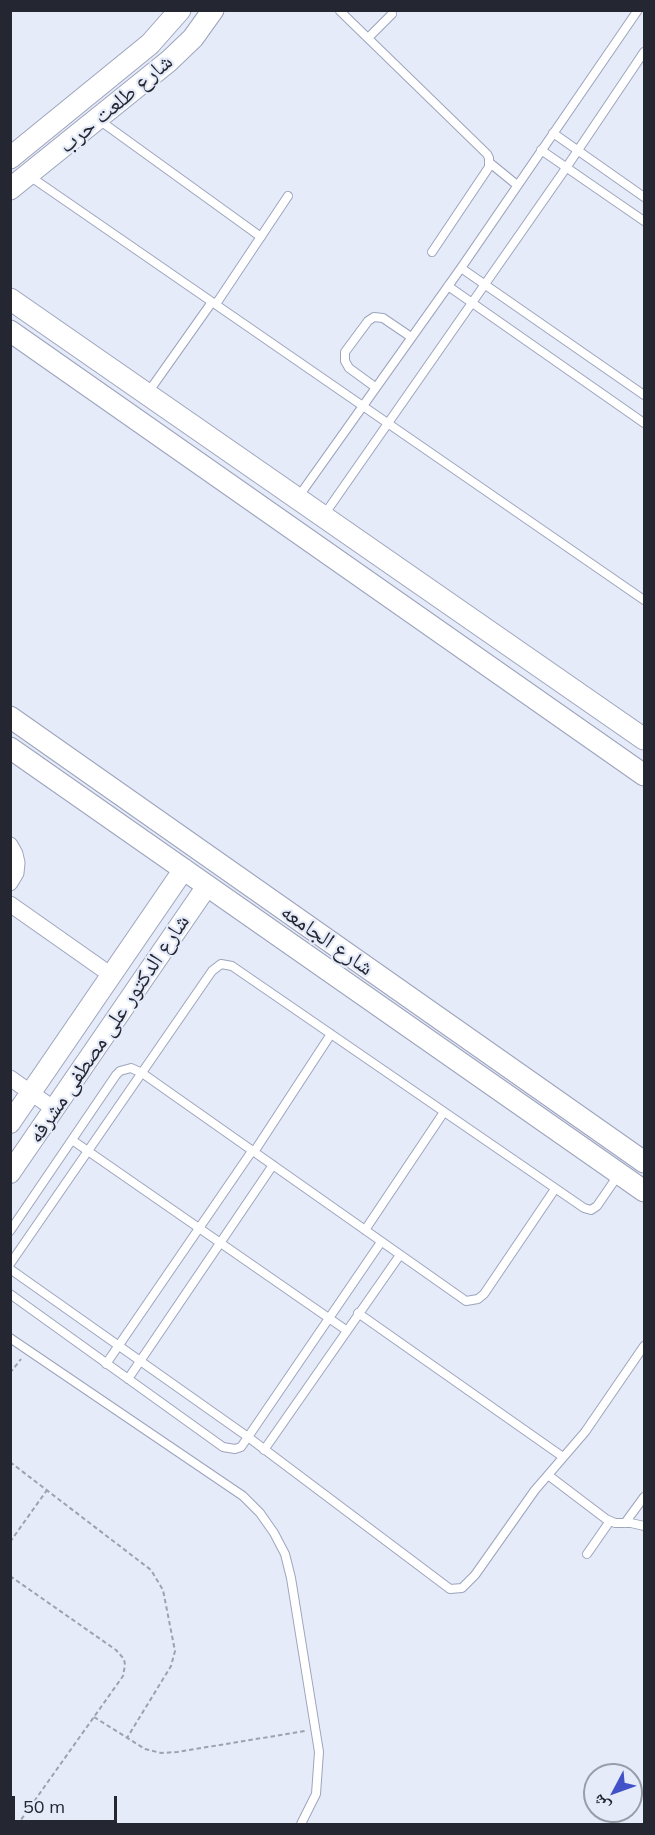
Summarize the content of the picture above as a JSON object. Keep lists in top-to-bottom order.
{
  "streets": {
    "main road": ["شارع طلعت حرب", "شارع الجامعه"],
    "street": ["شارع الدكتور على مصطفى مشرفه"]
  },
  "crossings": [
    ["شارع الجامعه", "شارع الدكتور على مصطفى مشرفه"]
  ],
  "scale_bar": "50 m",
  "north": "bottom left"
}
